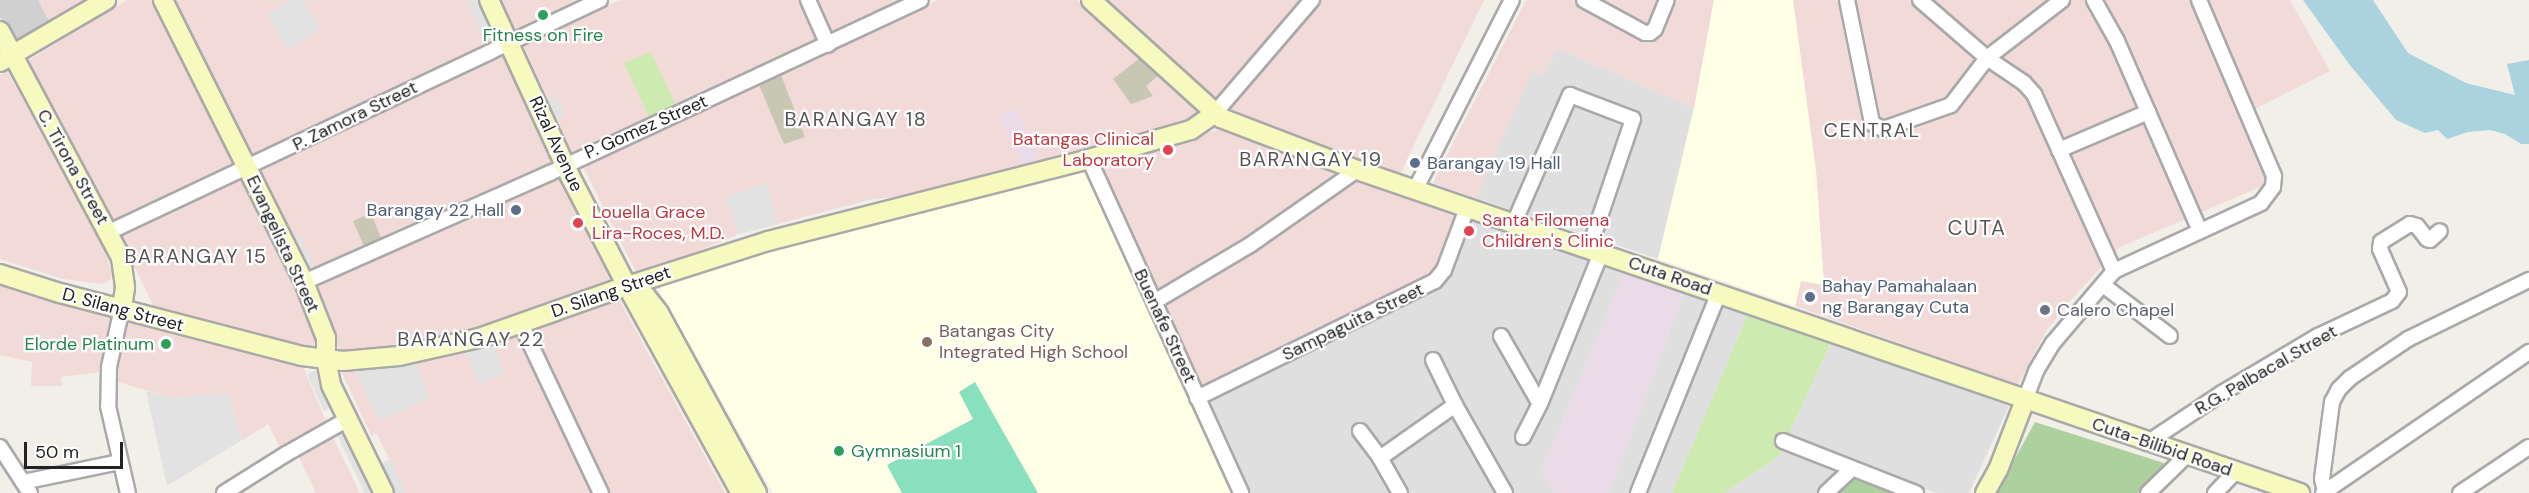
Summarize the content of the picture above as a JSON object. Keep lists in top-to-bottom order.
{
  "streets": {
    "street": [
      "P. Zamora Street",
      "P. Gomez Street",
      "Rizal Avenue",
      "C. Tirona Street",
      "Evangelista Street",
      "Cuta Road",
      "D. Silang Street",
      "Sampaguita Street",
      "Buenafe Street",
      "R.G. Palbacal Street",
      "Cuta-Bilibid Road"
    ]
  },
  "crossings": [
    ["P. Zamora Street", "Rizal Avenue"],
    ["P. Zamora Street", "C. Tirona Street"],
    ["P. Zamora Street", "Evangelista Street"],
    ["P. Gomez Street", "Rizal Avenue"],
    ["P. Gomez Street", "Evangelista Street"],
    ["Rizal Avenue", "D. Silang Street"],
    ["C. Tirona Street", "D. Silang Street"],
    ["Evangelista Street", "D. Silang Street"],
    ["Cuta Road", "D. Silang Street"],
    ["Cuta Road", "Sampaguita Street"],
    ["Cuta Road", "Cuta-Bilibid Road"],
    ["D. Silang Street", "Buenafe Street"],
    ["Sampaguita Street", "Buenafe Street"],
    ["R.G. Palbacal Street", "Cuta-Bilibid Road"]
  ],
  "districts": [
    "BARANGAY 18",
    "CENTRAL",
    "BARANGAY 19",
    "CUTA",
    "BARANGAY 15",
    "BARANGAY 22"
  ],
  "places": [
    "Fitness on Fire",
    "Batangas Clinical Laboratory",
    "Barangay 19 Hall",
    "Barangay 22 Hall",
    "Louella Grace Lira-Roces, M.D.",
    "Santa Filomena Children's Clinic",
    "Bahay Pamahalaan ng Barangay Cuta",
    "Calero Chapel",
    "Batangas City Integrated High School",
    "Elorde Platinum",
    "Gymnasium 1"
  ],
  "scale_bar": "50 m"
}
